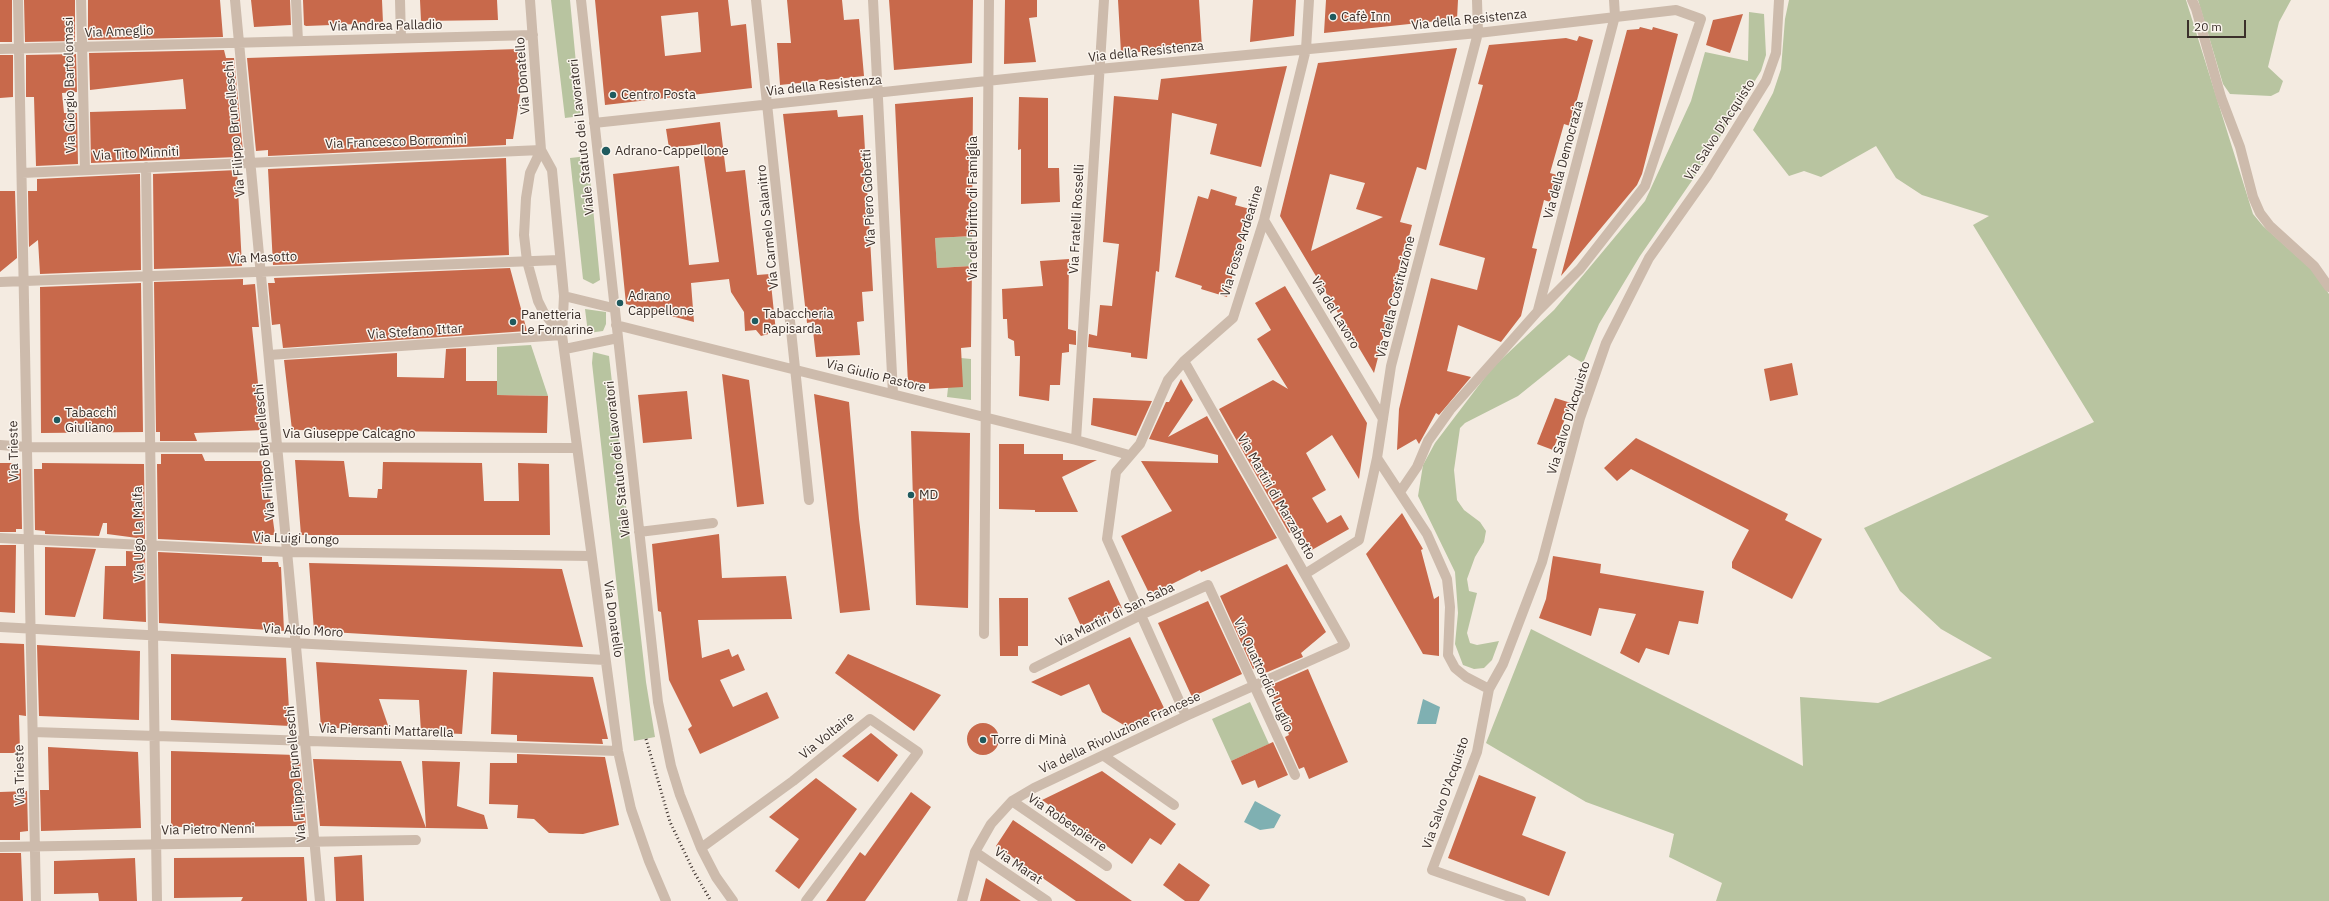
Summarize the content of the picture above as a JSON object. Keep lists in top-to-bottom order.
{
  "streets": {
    "street": [
      "Via della Resistenza",
      "Via Andrea Palladio",
      "Via Ameglio",
      "Via Donatello",
      "Via Giorgio Bartolomasi",
      "Via Filippo Brunelleschi",
      "Via Salvo D'Acquisto",
      "Viale Statuto dei Lavoratori",
      "Via Francesco Borromini",
      "Via Tito Minniti",
      "Via della Democrazia",
      "Via Piero Gobetti",
      "Via del Diritto di Famiglia",
      "Via Fratelli Rosselli",
      "Via Carmelo Salanitro",
      "Via Fosse Ardeatine",
      "Via Masotto",
      "Via della Costituzione",
      "Via del Lavoro",
      "Via Stefano Ittar",
      "Via Giulio Pastore",
      "Via Giuseppe Calcagno",
      "Via Trieste",
      "Via Martiri di Marzabotto",
      "Via Ugo La Malfa",
      "Via Luigi Longo",
      "Via Martiri di San Saba",
      "Via Aldo Moro",
      "Via Quattordici Luglio",
      "Via Piersanti Mattarella",
      "Via della Rivoluzione Francese",
      "Via Voltaire",
      "Via Robespierre",
      "Via Pietro Nenni",
      "Via Marat"
    ]
  },
  "crossings": [
    ["Via della Resistenza", "Viale Statuto dei Lavoratori"],
    ["Via della Resistenza", "Via della Democrazia"],
    ["Via della Resistenza", "Via Piero Gobetti"],
    ["Via della Resistenza", "Via del Diritto di Famiglia"],
    ["Via della Resistenza", "Via Fratelli Rosselli"],
    ["Via della Resistenza", "Via Carmelo Salanitro"],
    ["Via della Resistenza", "Via Fosse Ardeatine"],
    ["Via della Resistenza", "Via della Costituzione"],
    ["Via Andrea Palladio", "Via Ameglio"],
    ["Via Andrea Palladio", "Via Donatello"],
    ["Via Andrea Palladio", "Via Filippo Brunelleschi"],
    ["Via Ameglio", "Via Giorgio Bartolomasi"],
    ["Via Ameglio", "Via Filippo Brunelleschi"],
    ["Via Ameglio", "Via Trieste"],
    ["Via Donatello", "Via Francesco Borromini"],
    ["Via Donatello", "Via Stefano Ittar"],
    ["Via Donatello", "Via Giuseppe Calcagno"],
    ["Via Donatello", "Via Luigi Longo"],
    ["Via Donatello", "Via Aldo Moro"],
    ["Via Donatello", "Via Piersanti Mattarella"],
    ["Via Giorgio Bartolomasi", "Via Tito Minniti"],
    ["Via Filippo Brunelleschi", "Via Francesco Borromini"],
    ["Via Filippo Brunelleschi", "Via Tito Minniti"],
    ["Via Filippo Brunelleschi", "Via Masotto"],
    ["Via Filippo Brunelleschi", "Via Stefano Ittar"],
    ["Via Filippo Brunelleschi", "Via Giuseppe Calcagno"],
    ["Via Filippo Brunelleschi", "Via Luigi Longo"],
    ["Via Filippo Brunelleschi", "Via Aldo Moro"],
    ["Via Filippo Brunelleschi", "Via Piersanti Mattarella"],
    ["Via Filippo Brunelleschi", "Via Pietro Nenni"],
    ["Viale Statuto dei Lavoratori", "Via Giulio Pastore"],
    ["Viale Statuto dei Lavoratori", "Via Voltaire"],
    ["Via Francesco Borromini", "Via Tito Minniti"],
    ["Via Tito Minniti", "Via Trieste"],
    ["Via Tito Minniti", "Via Ugo La Malfa"],
    ["Via Piero Gobetti", "Via Giulio Pastore"],
    ["Via del Diritto di Famiglia", "Via Giulio Pastore"],
    ["Via Fratelli Rosselli", "Via Giulio Pastore"],
    ["Via Carmelo Salanitro", "Via Giulio Pastore"],
    ["Via Fosse Ardeatine", "Via del Lavoro"],
    ["Via Fosse Ardeatine", "Via Giulio Pastore"],
    ["Via Fosse Ardeatine", "Via Martiri di Marzabotto"],
    ["Via Fosse Ardeatine", "Via Martiri di San Saba"],
    ["Via Fosse Ardeatine", "Via della Rivoluzione Francese"],
    ["Via Masotto", "Via Trieste"],
    ["Via Masotto", "Via Ugo La Malfa"],
    ["Via della Costituzione", "Via del Lavoro"],
    ["Via della Costituzione", "Via Martiri di Marzabotto"],
    ["Via Giuseppe Calcagno", "Via Trieste"],
    ["Via Giuseppe Calcagno", "Via Ugo La Malfa"],
    ["Via Trieste", "Via Luigi Longo"],
    ["Via Trieste", "Via Aldo Moro"],
    ["Via Trieste", "Via Piersanti Mattarella"],
    ["Via Trieste", "Via Pietro Nenni"],
    ["Via Martiri di Marzabotto", "Via della Rivoluzione Francese"],
    ["Via Ugo La Malfa", "Via Luigi Longo"],
    ["Via Ugo La Malfa", "Via Aldo Moro"],
    ["Via Ugo La Malfa", "Via Piersanti Mattarella"],
    ["Via Ugo La Malfa", "Via Pietro Nenni"],
    ["Via Martiri di San Saba", "Via Quattordici Luglio"],
    ["Via Quattordici Luglio", "Via della Rivoluzione Francese"],
    ["Via della Rivoluzione Francese", "Via Robespierre"],
    ["Via della Rivoluzione Francese", "Via Marat"]
  ],
  "places": [
    "Cafè Inn",
    "Centro Posta",
    "Adrano-Cappellone",
    "Adrano Cappellone",
    "Tabaccheria Rapisarda",
    "Panetteria Le Fornarine",
    "Tabacchi Giuliano",
    "MD",
    "Torre di Minà"
  ],
  "scale_bar": "20 m"
}
